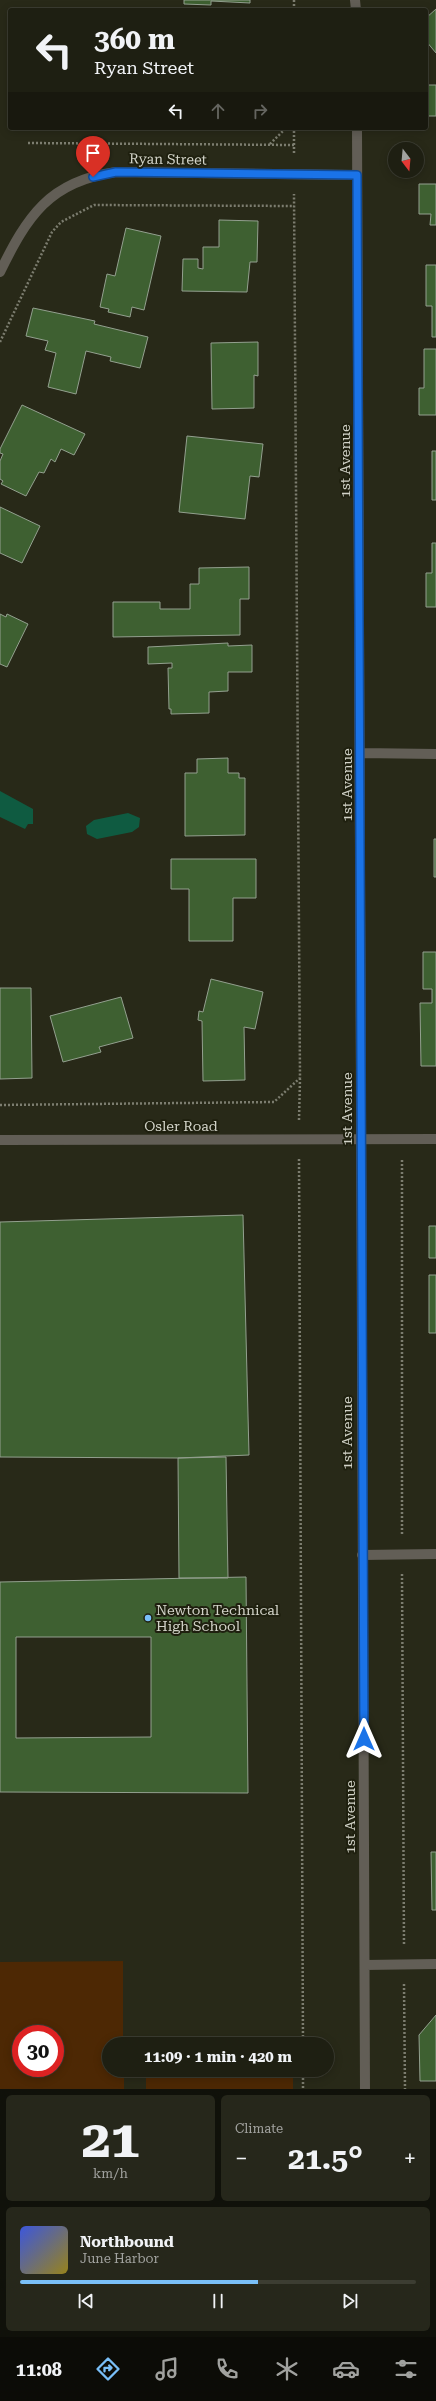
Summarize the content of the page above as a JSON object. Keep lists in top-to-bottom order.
{
  "streets": {
    "street": ["Ryan Street", "1st Avenue", "Osler Road"]
  },
  "crossings": [
    ["Ryan Street", "1st Avenue"],
    ["1st Avenue", "Osler Road"]
  ],
  "places": ["Newton Technical High School"],
  "north": "bottom",
  "page": {
    "turn": ["360 m", "Ryan Street"],
    "limit": "30",
    "trip": "11:09 · 1 min · 420 m",
    "tile": [
      ["21", "km/h"],
      "Climate"
    ],
    "heat": ["−", "21.5°", "+"],
    "song": ["Northbound", "June Harbor"],
    "tabs": "11:08"
  }
}
